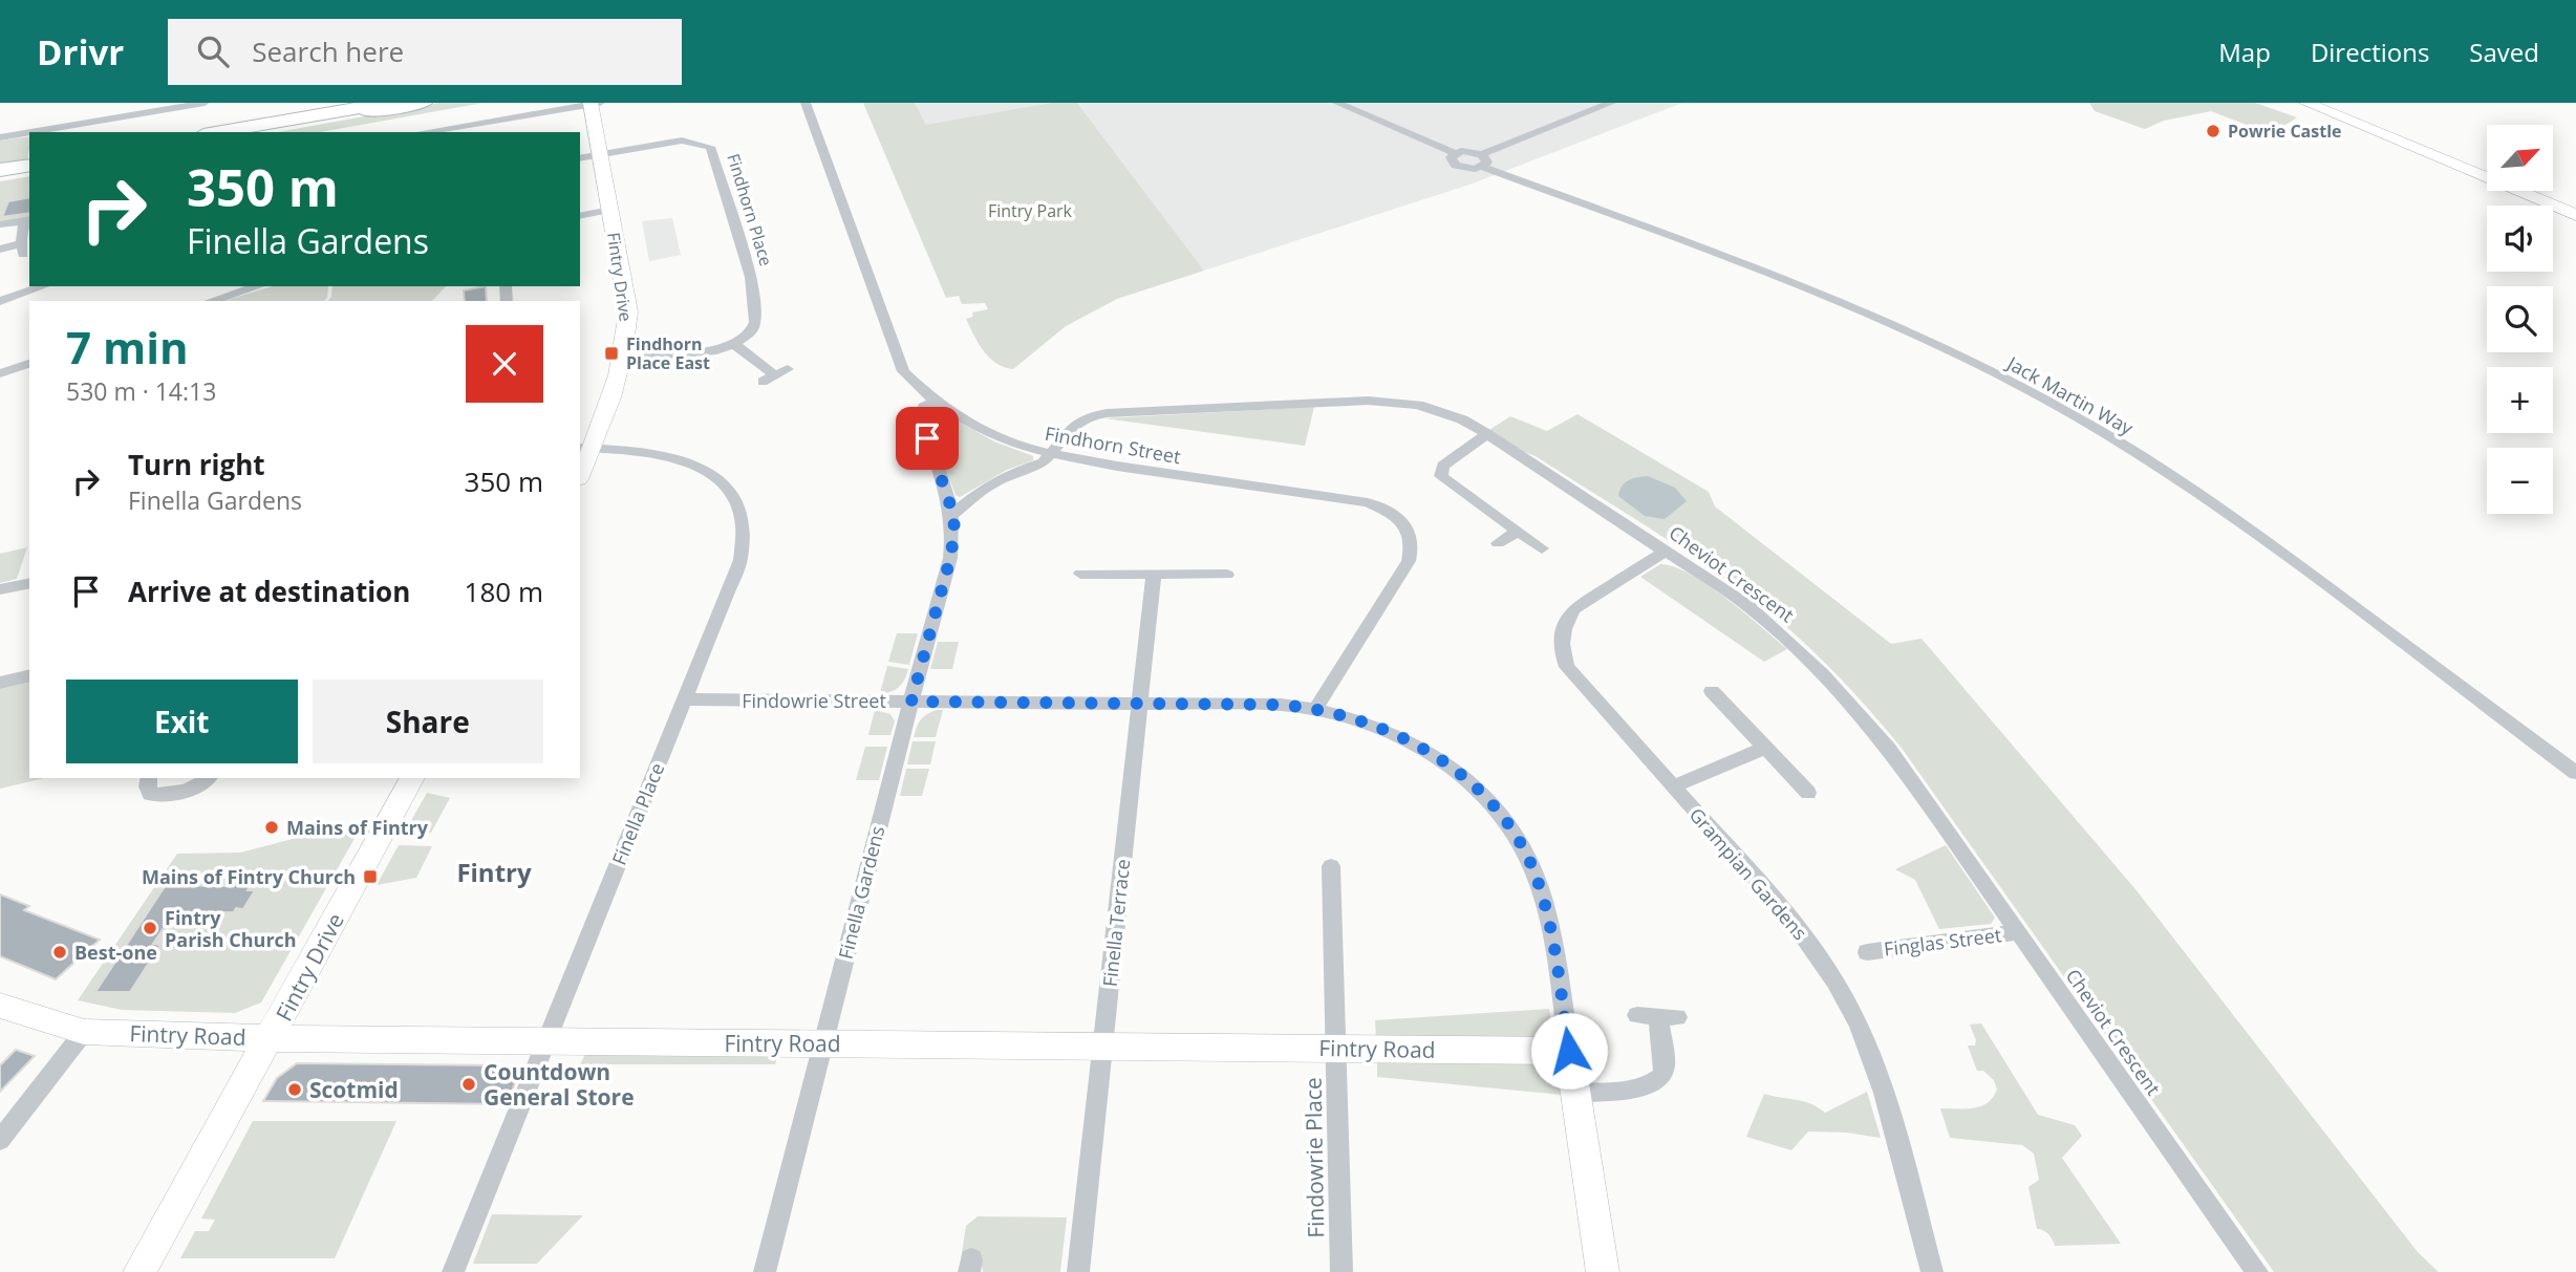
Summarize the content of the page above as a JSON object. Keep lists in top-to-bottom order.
{
  "streets": {
    "street": [
      "Findhorn Place",
      "Fintry Drive",
      "Jack Martin Way",
      "Findhorn Street",
      "Cheviot Crescent",
      "Findowrie Street",
      "Finella Place",
      "Grampian Gardens",
      "Finella Gardens",
      "Finella Terrace",
      "Finglas Street",
      "Fintry Road",
      "Findowrie Place"
    ]
  },
  "crossings": [
    ["Findhorn Place", "Fintry Drive"],
    ["Fintry Drive", "Finella Place"],
    ["Fintry Drive", "Fintry Road"],
    ["Findhorn Street", "Cheviot Crescent"],
    ["Findhorn Street", "Findowrie Street"],
    ["Findhorn Street", "Finella Gardens"],
    ["Cheviot Crescent", "Grampian Gardens"],
    ["Cheviot Crescent", "Finglas Street"],
    ["Findowrie Street", "Finella Place"],
    ["Findowrie Street", "Finella Gardens"],
    ["Findowrie Street", "Finella Terrace"],
    ["Findowrie Street", "Fintry Road"],
    ["Finella Place", "Fintry Road"],
    ["Finella Gardens", "Fintry Road"],
    ["Finella Terrace", "Fintry Road"],
    ["Fintry Road", "Findowrie Place"]
  ],
  "districts": ["Fintry"],
  "parks": ["Fintry Park"],
  "places": {
    "other": [
      "Powrie Castle",
      "Mains of Fintry",
      "Fintry Parish Church",
      "Best-one",
      "Countdown General Store",
      "Scotmid"
    ],
    "transit": ["Findhorn Place East", "Mains of Fintry Church"]
  },
  "north": "top right",
  "page": {
    "header": "Drivr",
    "search": "Search here",
    "nav": ["Map", "Directions", "Saved"],
    "map_buttons": ["+", "−"],
    "turn": ["350 m", "Finella Gardens"],
    "heading": ["7 min", "530 m · 14:13"],
    "list": [
      {
        "name": "Turn right",
        "note": "Finella Gardens",
        "value": "350 m"
      },
      {
        "name": "Arrive at destination",
        "value": "180 m"
      }
    ],
    "buttons": ["Exit", "Share"]
  }
}
